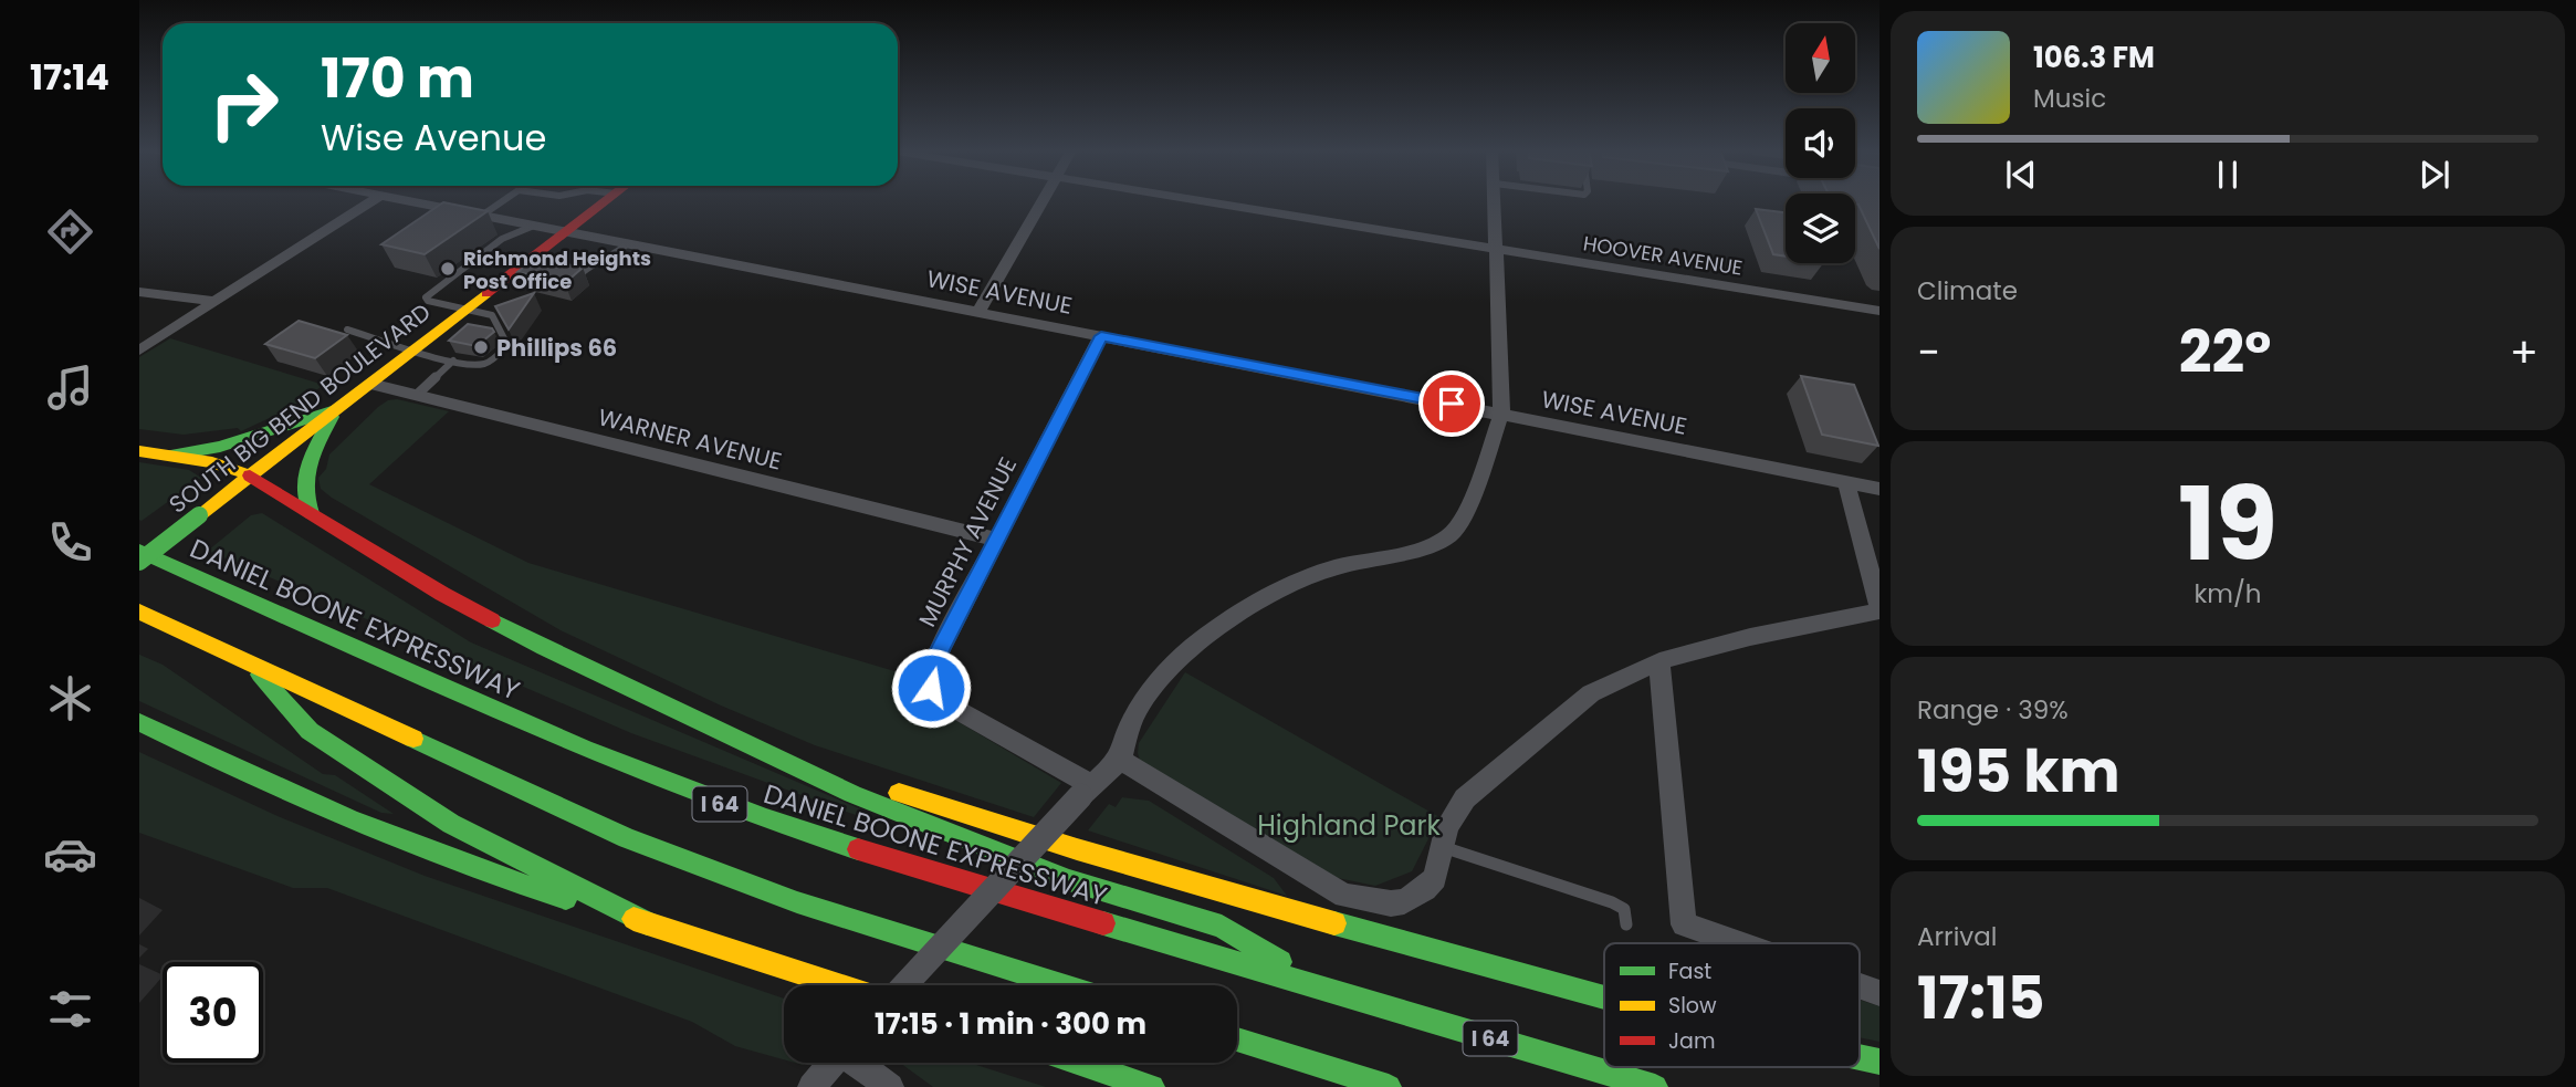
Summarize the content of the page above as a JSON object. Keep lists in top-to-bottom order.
{
  "streets": {
    "main road": ["SOUTH BIG BEND BOULEVARD", "DANIEL BOONE EXPRESSWAY", "I 64"],
    "street": [
      "HOOVER AVENUE",
      "WISE AVENUE",
      "WARNER AVENUE",
      "MURPHY AVENUE"
    ]
  },
  "crossings": [
    ["WISE AVENUE", "SOUTH BIG BEND BOULEVARD"],
    ["WISE AVENUE", "MURPHY AVENUE"],
    ["SOUTH BIG BEND BOULEVARD", "WARNER AVENUE"],
    ["WARNER AVENUE", "MURPHY AVENUE"]
  ],
  "parks": ["Highland Park"],
  "places": ["Richmond Heights Post Office", "Phillips 66"],
  "legend": ["Fast", "Slow", "Jam"],
  "north": "top",
  "page": {
    "tabs": "17:14",
    "turn": ["170 m", "Wise Avenue"],
    "song": ["106.3 FM", "Music"],
    "tile": [
      "Climate",
      ["19", "km/h"],
      ["Range · 39%", "195 km"],
      ["Arrival", "17:15"]
    ],
    "heat": ["−", "22°", "+"],
    "limit": "30",
    "trip": "17:15 · 1 min · 300 m"
  }
}
